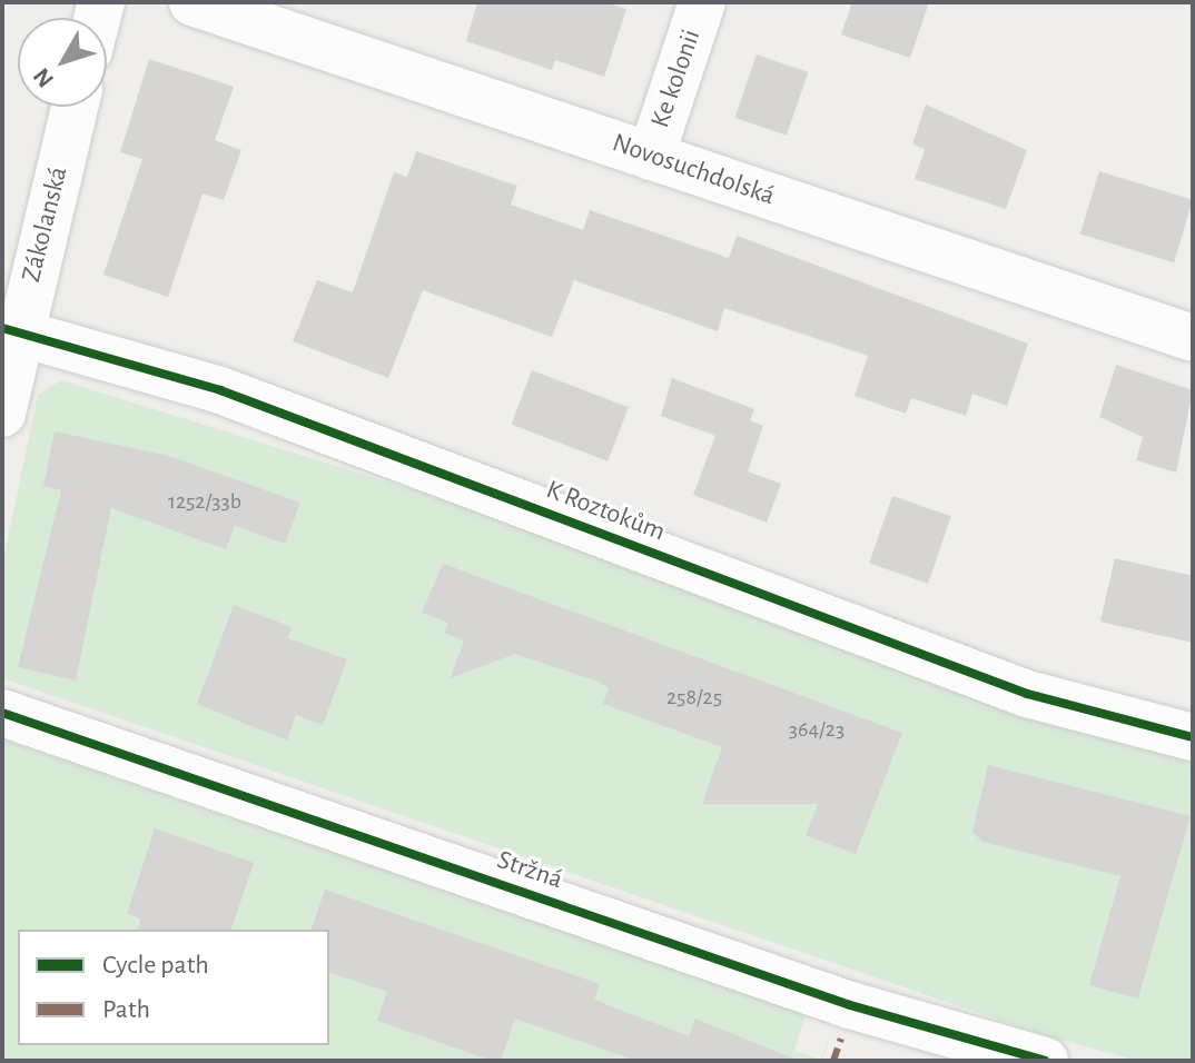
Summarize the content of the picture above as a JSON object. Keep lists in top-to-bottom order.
{
  "streets": {
    "street": [
      "Ke kolonii",
      "Novosuchdolská",
      "Zákolanská",
      "K Roztokům",
      "Stržná"
    ]
  },
  "crossings": [
    ["Ke kolonii", "Novosuchdolská"],
    ["Zákolanská", "K Roztokům"]
  ],
  "house_numbers": ["1252/33b", "258/25", "364/23"],
  "legend": ["Cycle path", "Path"],
  "north": "bottom left"
}
